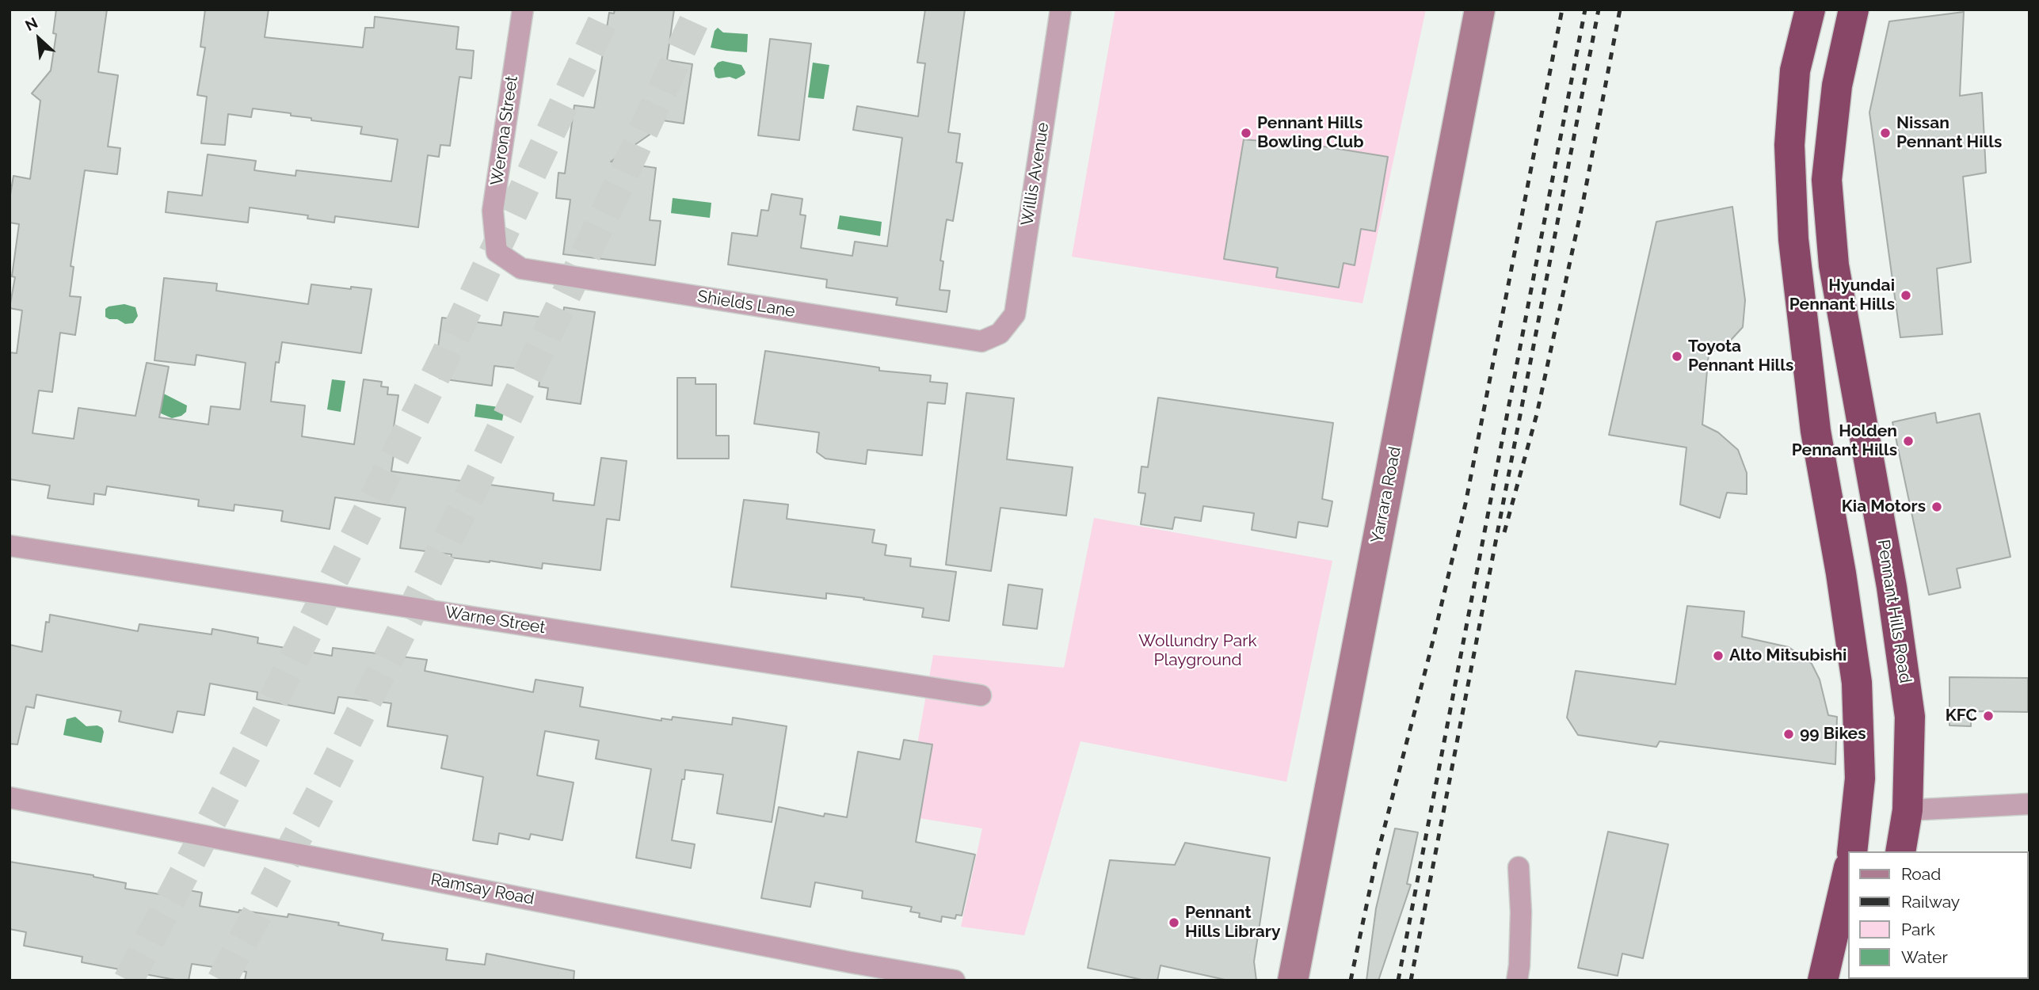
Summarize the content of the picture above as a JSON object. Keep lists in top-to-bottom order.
{
  "streets": {
    "highway": ["Pennant Hills Road"],
    "main road": ["Yarrara Road"],
    "street": [
      "Werona Street",
      "Willis Avenue",
      "Shields Lane",
      "Warne Street",
      "Ramsay Road"
    ]
  },
  "crossings": [
    ["Werona Street", "Shields Lane"],
    ["Willis Avenue", "Shields Lane"]
  ],
  "parks": ["Wollundry Park Playground"],
  "places": [
    "Pennant Hills Bowling Club",
    "Nissan Pennant Hills",
    "Hyundai Pennant Hills",
    "Toyota Pennant Hills",
    "Holden Pennant Hills",
    "Kia Motors",
    "Alto Mitsubishi",
    "KFC",
    "99 Bikes",
    "Pennant Hills Library"
  ],
  "legend": [
    "Road",
    "Railway",
    "Park",
    "Water"
  ],
  "north": "top left"
}
